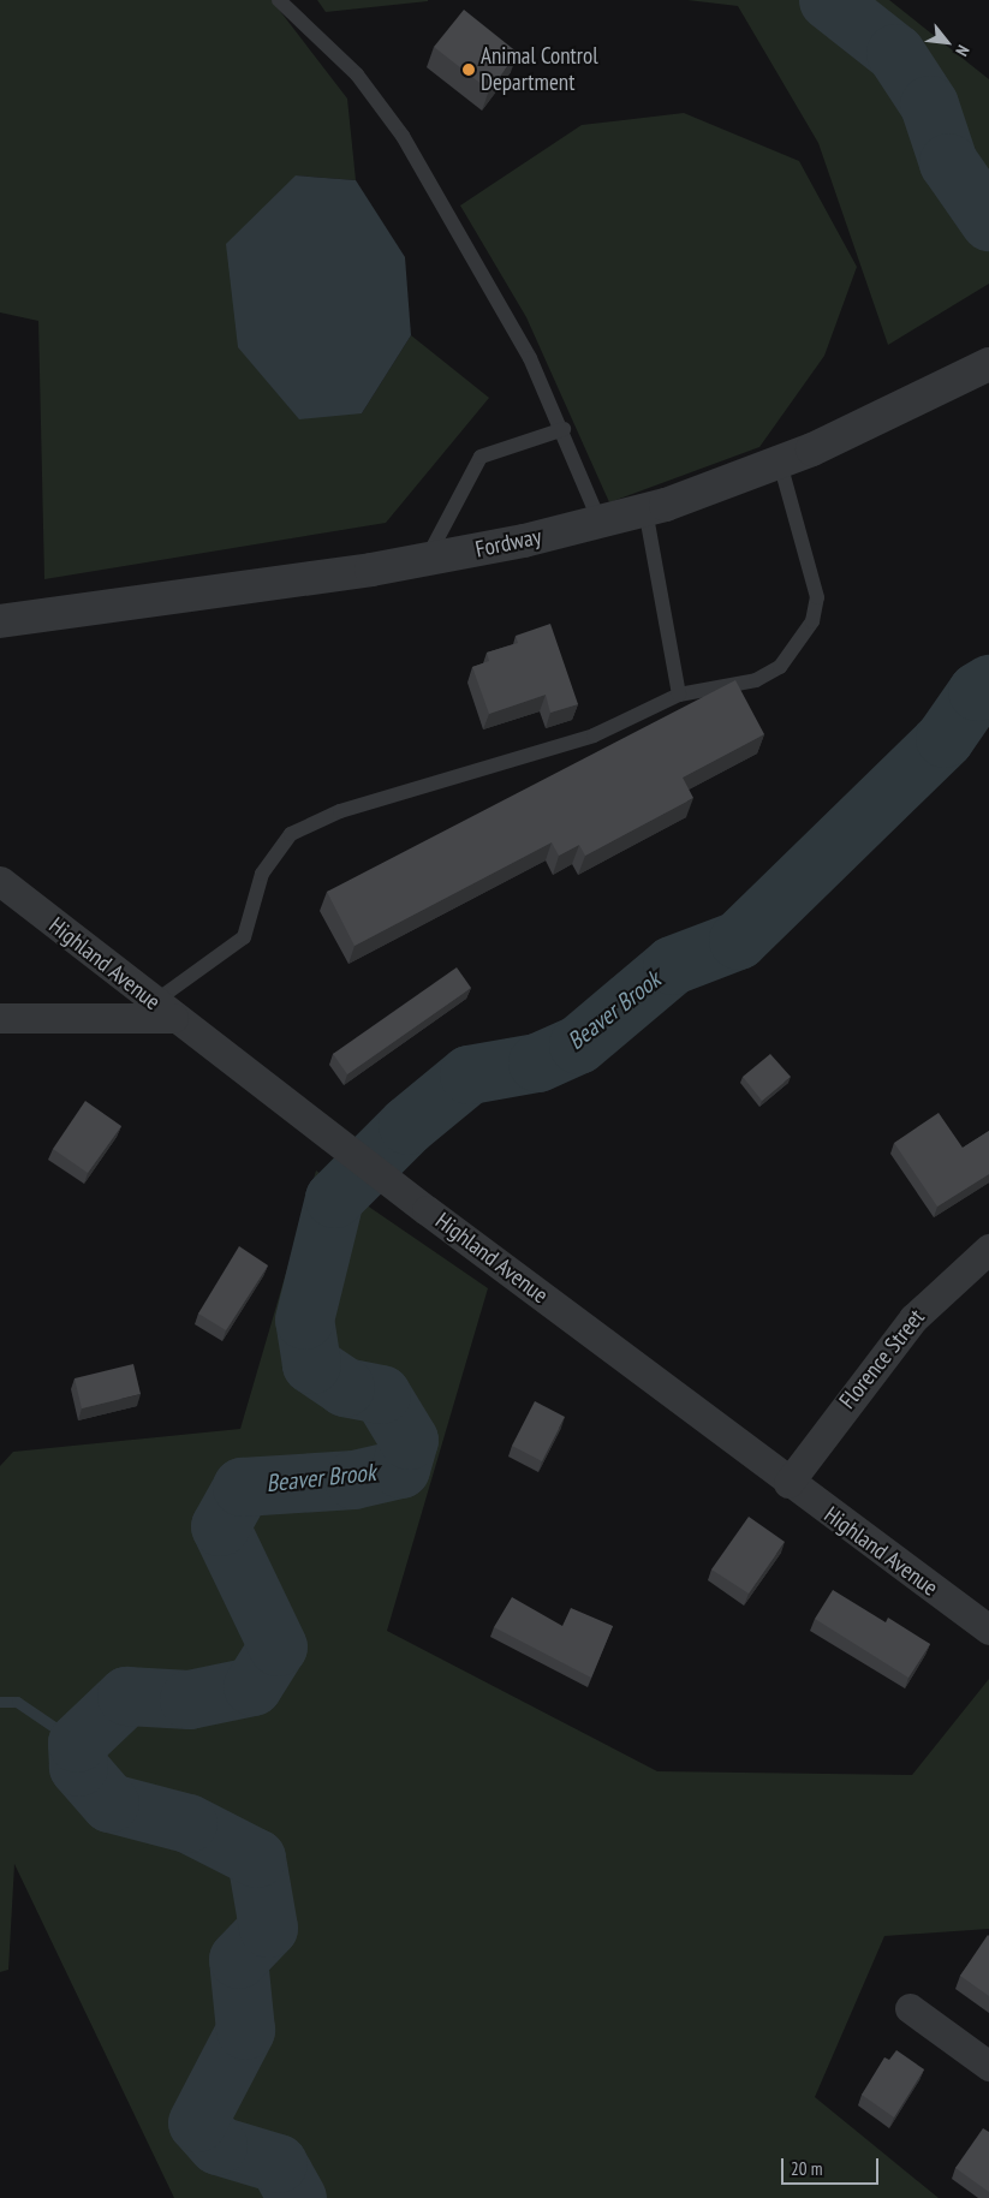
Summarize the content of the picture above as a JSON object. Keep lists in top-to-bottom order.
{
  "streets": {
    "street": ["Fordway", "Highland Avenue", "Florence Street"]
  },
  "crossings": [
    ["Highland Avenue", "Florence Street"]
  ],
  "water": ["Beaver Brook"],
  "places": ["Animal Control Department"],
  "scale_bar": "20 m",
  "north": "bottom right"
}
